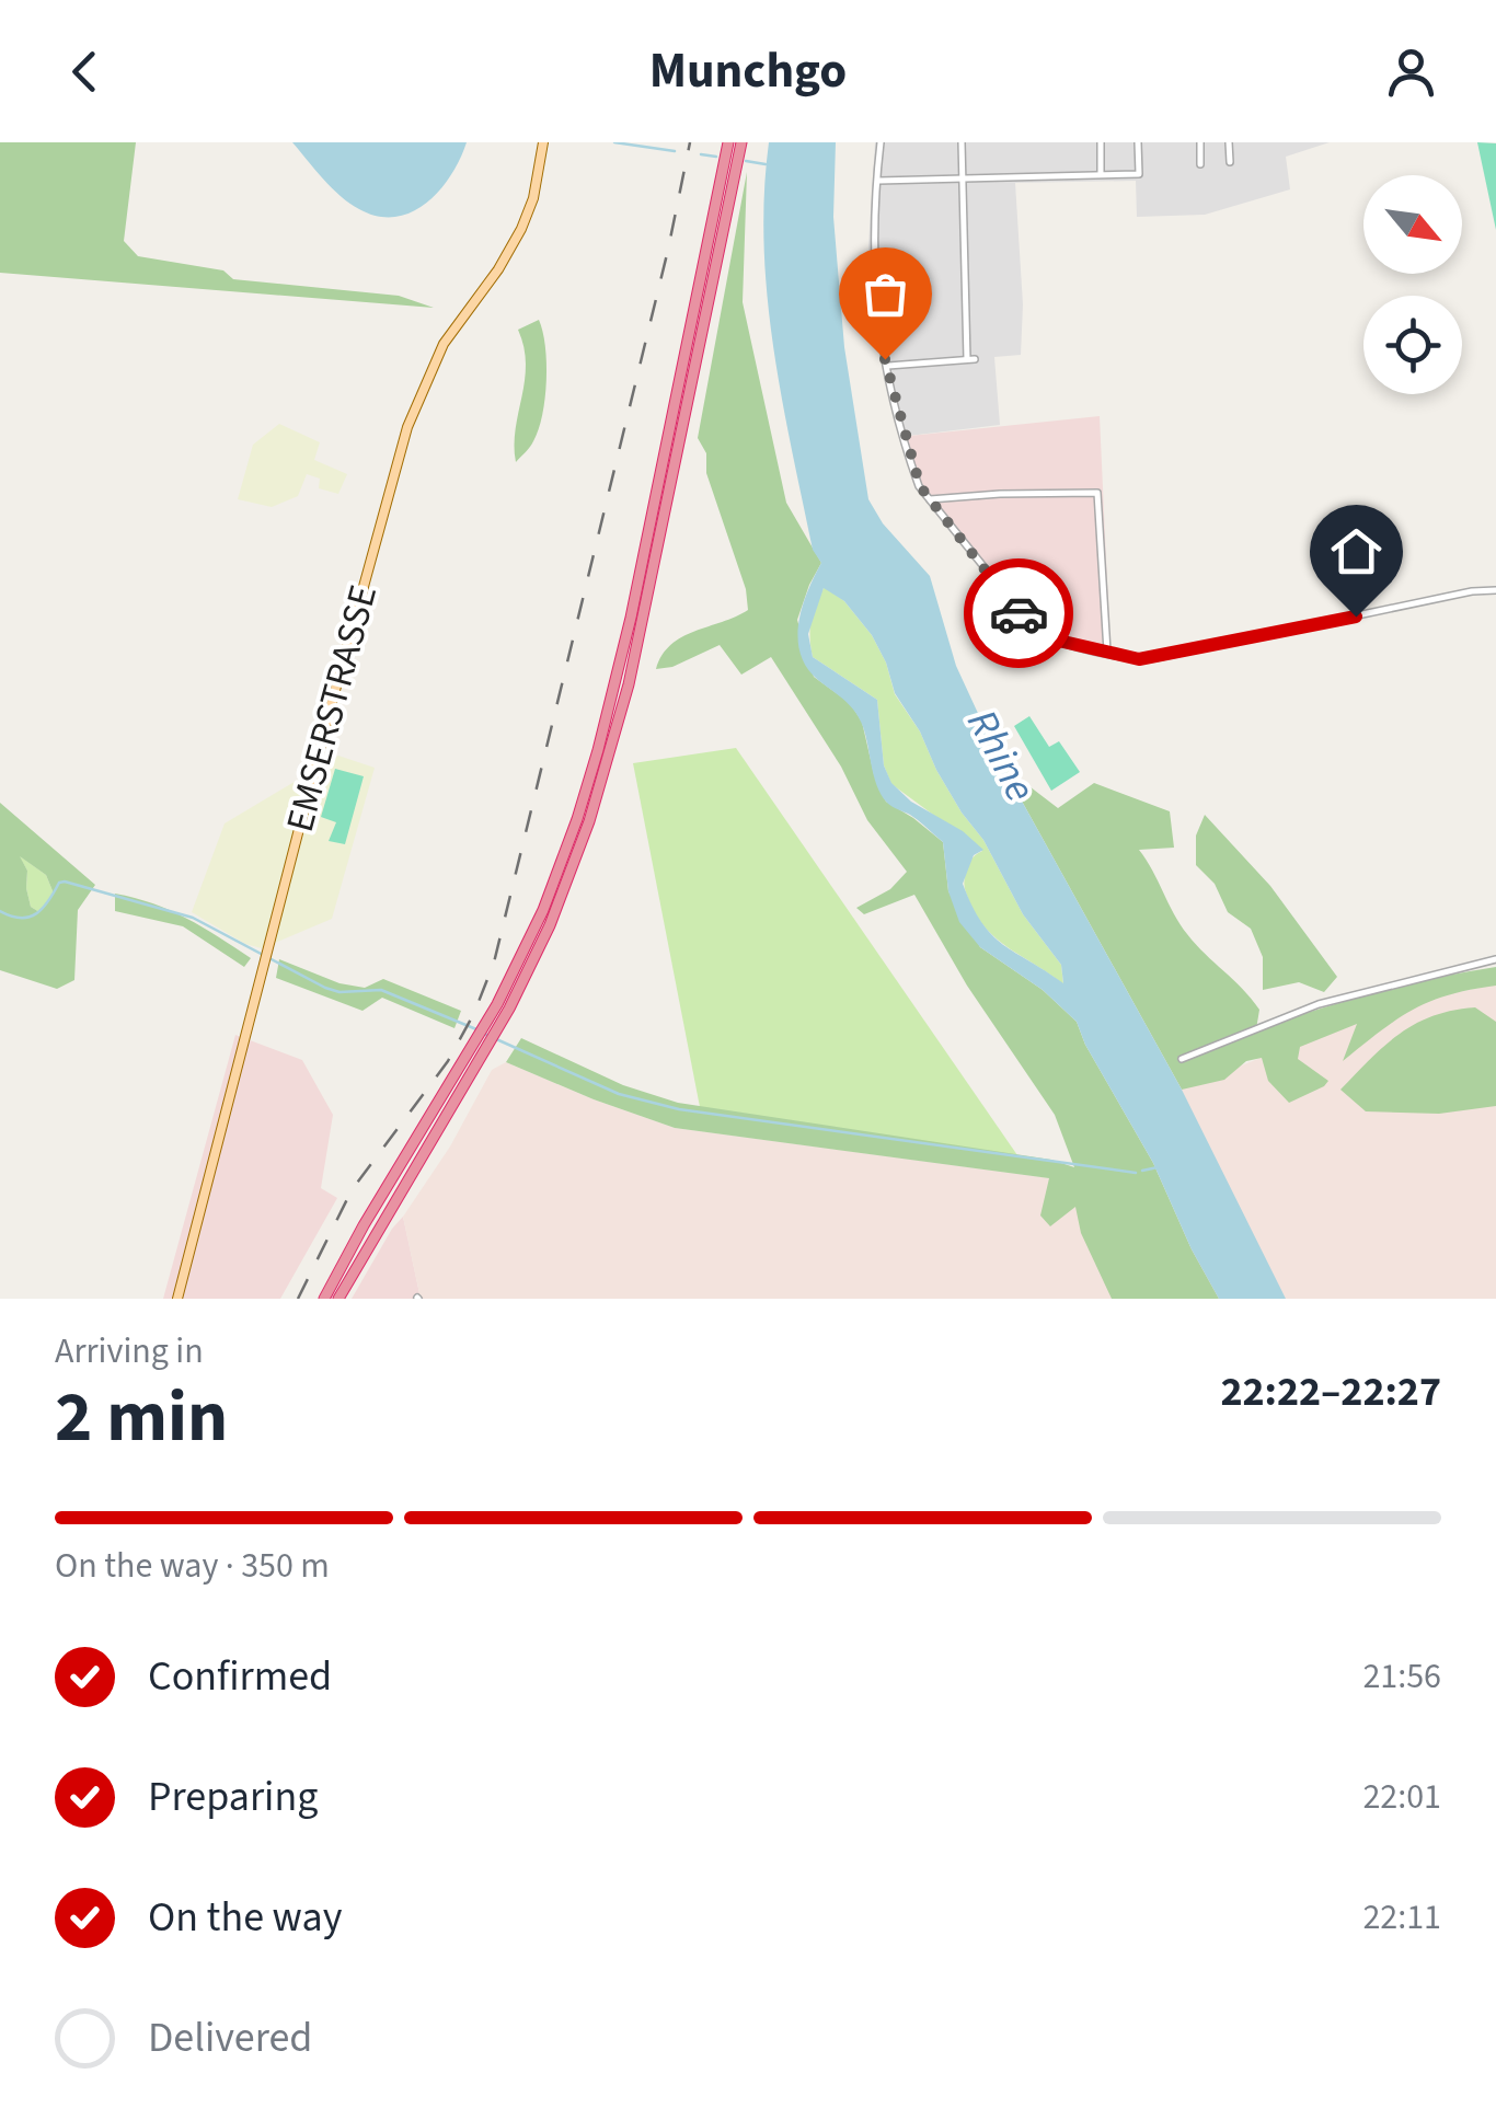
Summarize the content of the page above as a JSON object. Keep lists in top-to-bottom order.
{
  "streets": {
    "main road": ["EMSERSTRASSE"]
  },
  "water": ["Rhine"],
  "north": "bottom right",
  "page": {
    "header": "Munchgo",
    "heading": ["2 min", "Arriving in", "22:22–22:27"],
    "bar": "On the way · 350 m",
    "list": [
      ["Confirmed", "21:56"],
      ["Preparing", "22:01"],
      ["On the way", "22:11"],
      "Delivered"
    ]
  }
}
